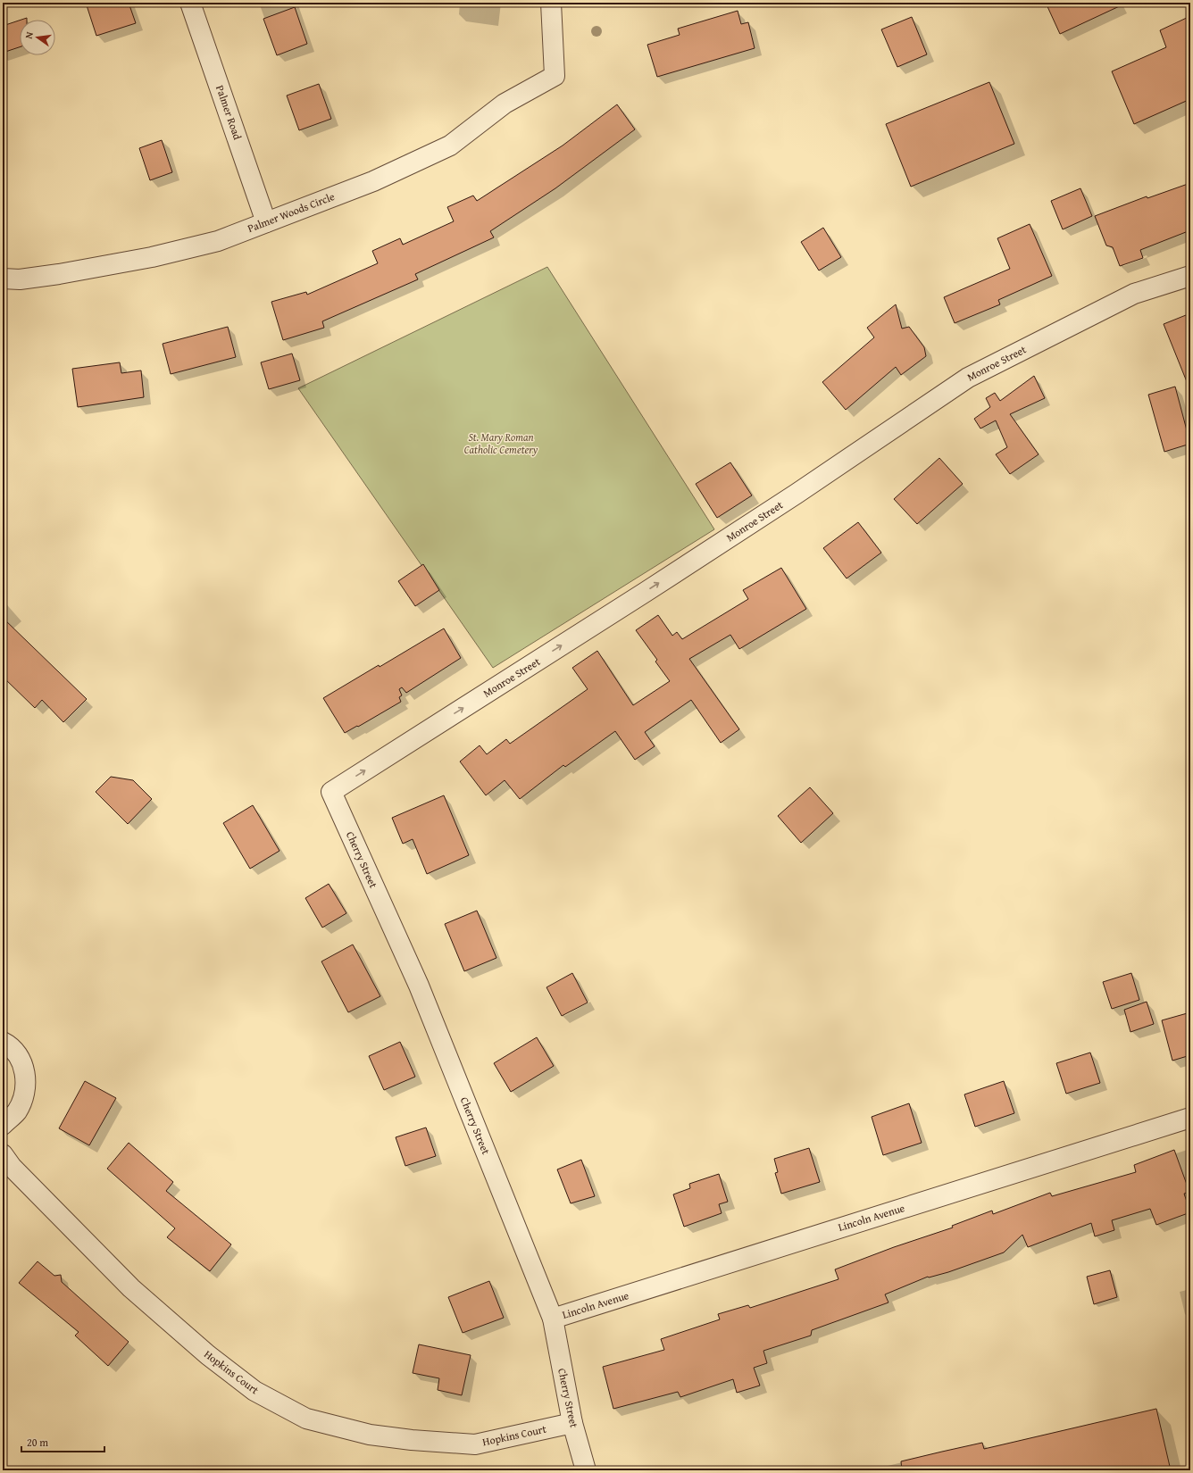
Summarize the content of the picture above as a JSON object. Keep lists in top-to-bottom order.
{
  "streets": {
    "street": [
      "Palmer Road",
      "Palmer Woods Circle",
      "Monroe Street",
      "Cherry Street",
      "Lincoln Avenue",
      "Hopkins Court"
    ]
  },
  "crossings": [
    ["Palmer Road", "Palmer Woods Circle"],
    ["Monroe Street", "Cherry Street"],
    ["Cherry Street", "Lincoln Avenue"],
    ["Cherry Street", "Hopkins Court"]
  ],
  "one_way": ["Monroe Street"],
  "parks": ["St. Mary Roman Catholic Cemetery"],
  "scale_bar": "20 m",
  "north": "left"
}
